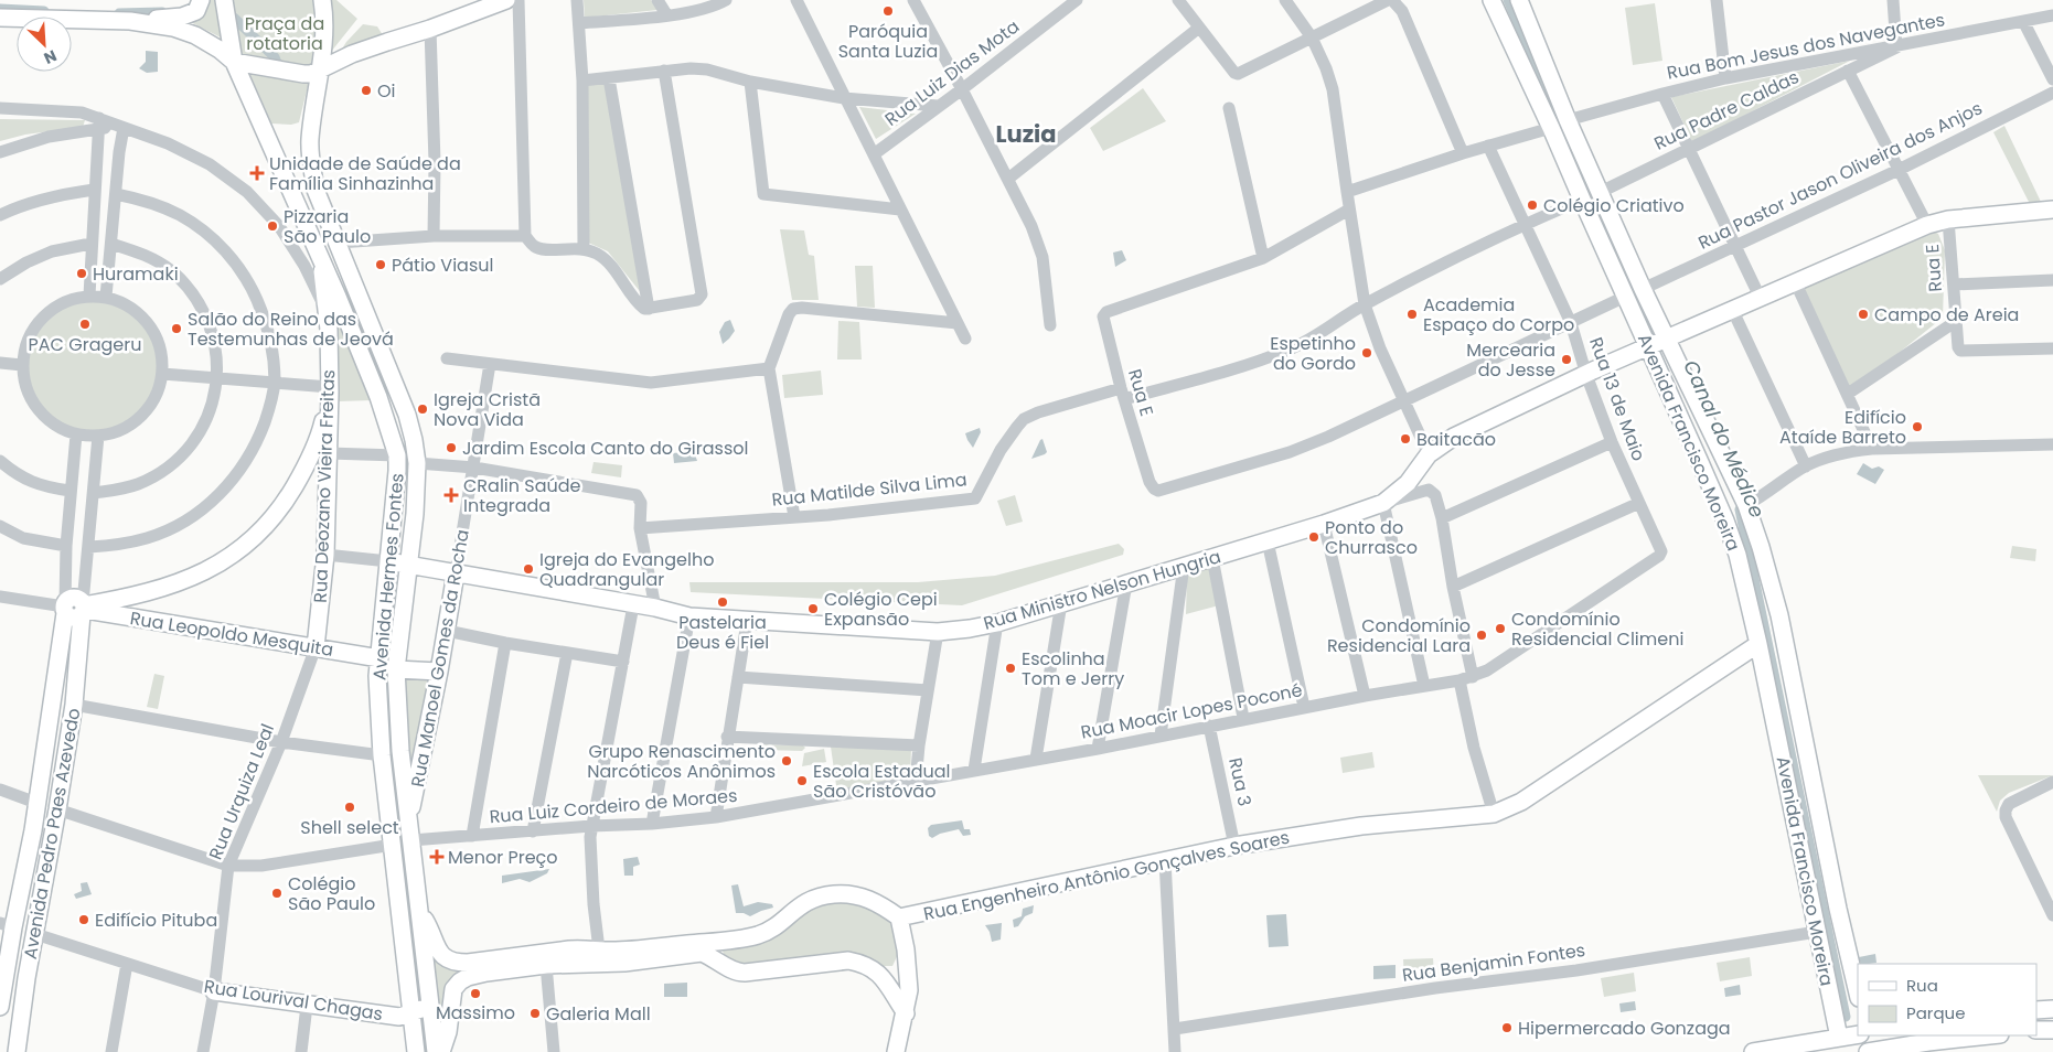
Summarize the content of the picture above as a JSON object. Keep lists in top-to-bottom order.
{
  "streets": {
    "street": [
      "Rua Bom Jesus dos Navegantes",
      "Rua Luiz Dias Mota",
      "Rua Padre Caldas",
      "Rua Pastor Jason Oliveira dos Anjos",
      "Rua E",
      "Rua 13 de Maio",
      "Avenida Francisco Moreira",
      "Rua Deozano Vieira Freitas",
      "Rua Matilde Silva Lima",
      "Avenida Hermes Fontes",
      "Rua Ministro Nelson Hungria",
      "Rua Leopoldo Mesquita",
      "Rua Manoel Gomes da Rocha",
      "Rua Moacir Lopes Poconé",
      "Rua 3",
      "Rua Urquiza Leal",
      "Rua Luiz Cordeiro de Moraes",
      "Avenida Pedro Paes Azevedo",
      "Rua Engenheiro Antônio Gonçalves Soares",
      "Rua Benjamin Fontes",
      "Rua Lourival Chagas"
    ]
  },
  "crossings": [
    ["Rua Bom Jesus dos Navegantes", "Rua Padre Caldas"],
    ["Rua Bom Jesus dos Navegantes", "Avenida Francisco Moreira"],
    ["Rua Padre Caldas", "Avenida Francisco Moreira"],
    ["Rua Pastor Jason Oliveira dos Anjos", "Avenida Francisco Moreira"],
    ["Rua E", "Rua Matilde Silva Lima"],
    ["Rua E", "Rua Ministro Nelson Hungria"],
    ["Rua 13 de Maio", "Rua Ministro Nelson Hungria"],
    ["Rua 13 de Maio", "Rua Moacir Lopes Poconé"],
    ["Avenida Francisco Moreira", "Rua Ministro Nelson Hungria"],
    ["Avenida Francisco Moreira", "Rua Engenheiro Antônio Gonçalves Soares"],
    ["Avenida Francisco Moreira", "Rua Benjamin Fontes"],
    ["Rua Deozano Vieira Freitas", "Avenida Hermes Fontes"],
    ["Rua Deozano Vieira Freitas", "Rua Leopoldo Mesquita"],
    ["Rua Deozano Vieira Freitas", "Rua Urquiza Leal"],
    ["Avenida Hermes Fontes", "Rua Ministro Nelson Hungria"],
    ["Avenida Hermes Fontes", "Rua Leopoldo Mesquita"],
    ["Avenida Hermes Fontes", "Rua Manoel Gomes da Rocha"],
    ["Avenida Hermes Fontes", "Rua Luiz Cordeiro de Moraes"],
    ["Avenida Hermes Fontes", "Rua Lourival Chagas"],
    ["Rua Ministro Nelson Hungria", "Rua Manoel Gomes da Rocha"],
    ["Rua Leopoldo Mesquita", "Rua Urquiza Leal"],
    ["Rua Leopoldo Mesquita", "Avenida Pedro Paes Azevedo"],
    ["Rua Moacir Lopes Poconé", "Rua 3"],
    ["Rua Moacir Lopes Poconé", "Rua Luiz Cordeiro de Moraes"],
    ["Rua 3", "Rua Engenheiro Antônio Gonçalves Soares"],
    ["Rua Urquiza Leal", "Rua Lourival Chagas"],
    ["Avenida Pedro Paes Azevedo", "Rua Lourival Chagas"]
  ],
  "districts": ["Luzia"],
  "water": ["Canal do Médice"],
  "parks": ["Praça da rotatoria"],
  "places": {
    "other": [
      "Paróquia Santa Luzia",
      "Oi",
      "Colégio Criativo",
      "Pizzaria São Paulo",
      "Pátio Viasul",
      "Huramaki",
      "Academia Espaço do Corpo",
      "Campo de Areia",
      "PAC Grageru",
      "Salão do Reino das Testemunhas de Jeová",
      "Espetinho do Gordo",
      "Mercearia do Jesse",
      "Igreja Cristã Nova Vida",
      "Edifício Ataíde Barreto",
      "Baitacão",
      "Jardim Escola Canto do Girassol",
      "Ponto do Churrasco",
      "Igreja do Evangelho Quadrangular",
      "Pastelaria Deus é Fiel",
      "Colégio Cepi Expansão",
      "Condomínio Residencial Climeni",
      "Condomínio Residencial Lara",
      "Escolinha Tom e Jerry",
      "Grupo Renascimento Narcóticos Anônimos",
      "Escola Estadual São Cristóvão",
      "Shell select",
      "Colégio São Paulo",
      "Edifício Pituba",
      "Massimo",
      "Galeria Mall",
      "Hipermercado Gonzaga"
    ],
    "health": ["Unidade de Saúde da Família Sinhazinha", "CRalin Saúde Integrada", "Menor Preço"]
  },
  "legend": ["Rua", "Parque"],
  "north": "bottom right"
}
